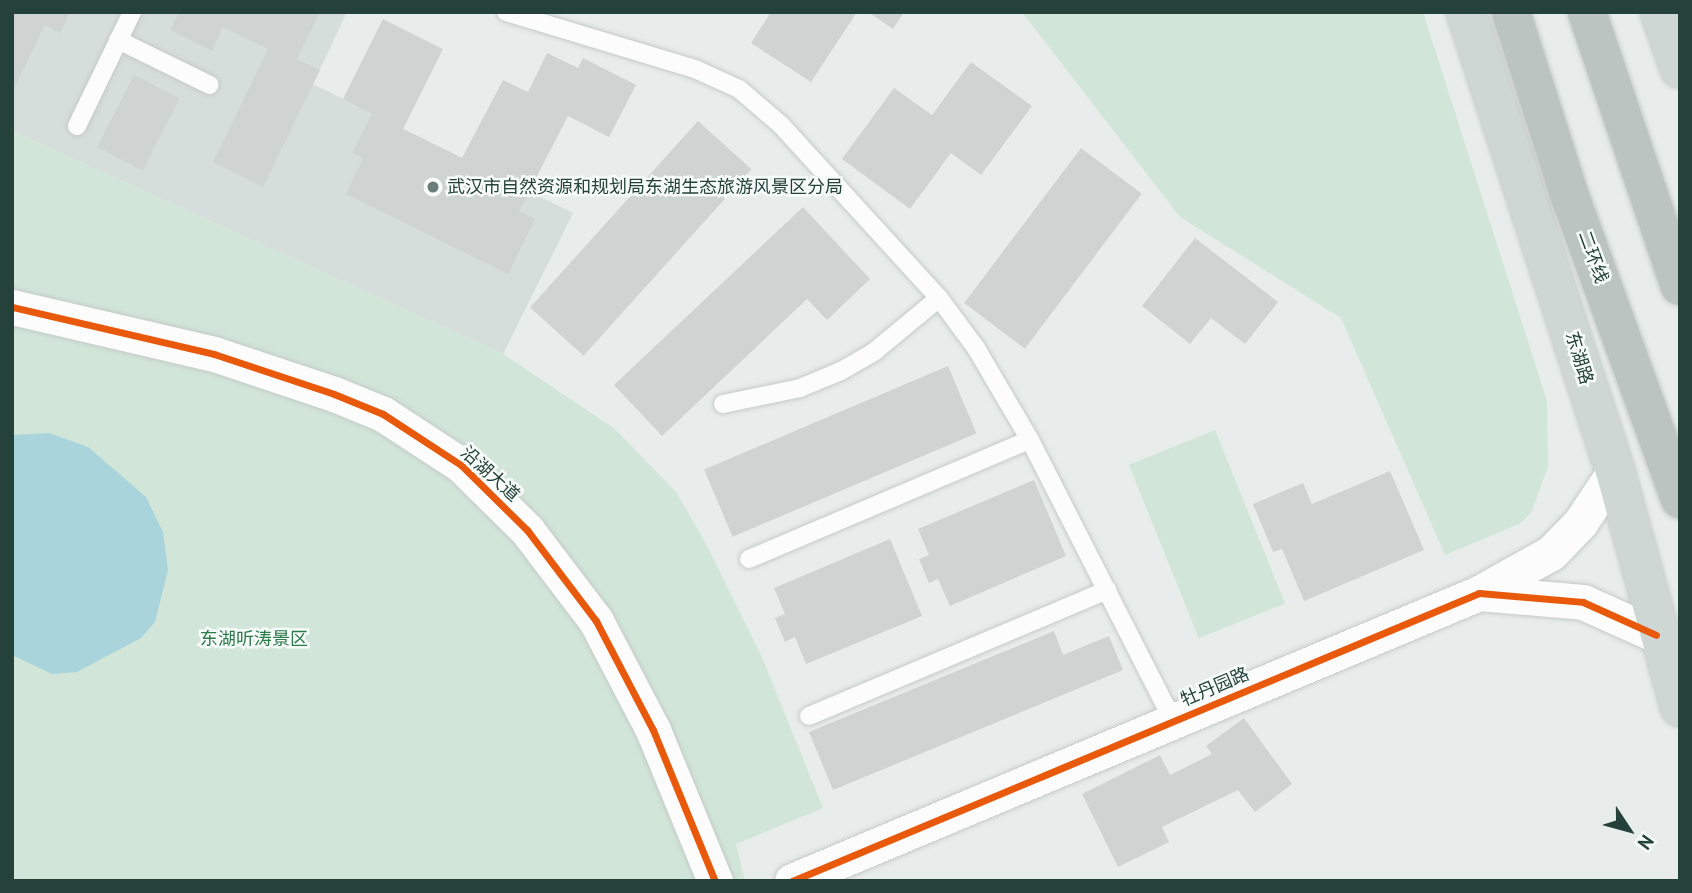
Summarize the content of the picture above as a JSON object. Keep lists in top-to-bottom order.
{
  "streets": {
    "highway": ["二环线"],
    "main road": ["东湖路"],
    "street": ["沿湖大道", "牡丹园路"]
  },
  "crossings": [
    ["东湖路", "牡丹园路"]
  ],
  "parks": ["东湖听涛景区"],
  "places": ["武汉市自然资源和规划局东湖生态旅游风景区分局"],
  "north": "bottom right"
}
